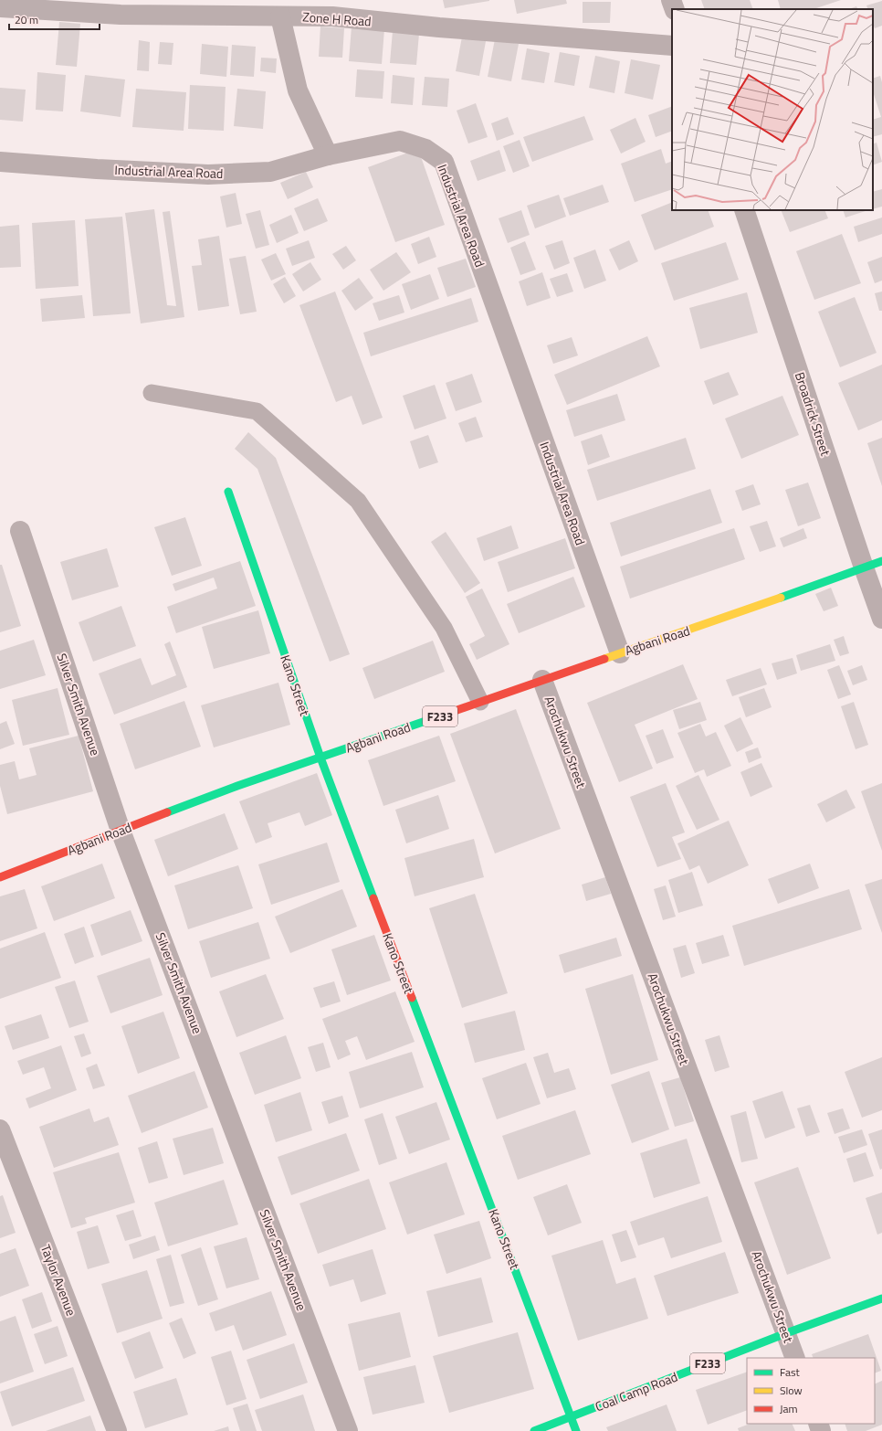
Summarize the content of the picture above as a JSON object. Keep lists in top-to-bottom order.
{
  "streets": {
    "main road": [
      "Agbani Road",
      "Kano Street",
      "F233",
      "Coal Camp Road"
    ],
    "street": [
      "Zone H Road",
      "Industrial Area Road",
      "Broadrick Street",
      "Silver Smith Avenue",
      "Arochukwu Street",
      "Taylor Avenue"
    ]
  },
  "crossings": [
    ["Industrial Area Road", "Agbani Road"],
    ["Broadrick Street", "Agbani Road"],
    ["Agbani Road", "Kano Street"],
    ["Agbani Road", "Silver Smith Avenue"],
    ["Agbani Road", "Arochukwu Street"],
    ["Kano Street", "Coal Camp Road"],
    ["Arochukwu Street", "Coal Camp Road"]
  ],
  "legend": ["Fast", "Slow", "Jam"],
  "scale_bar": "20 m"
}
